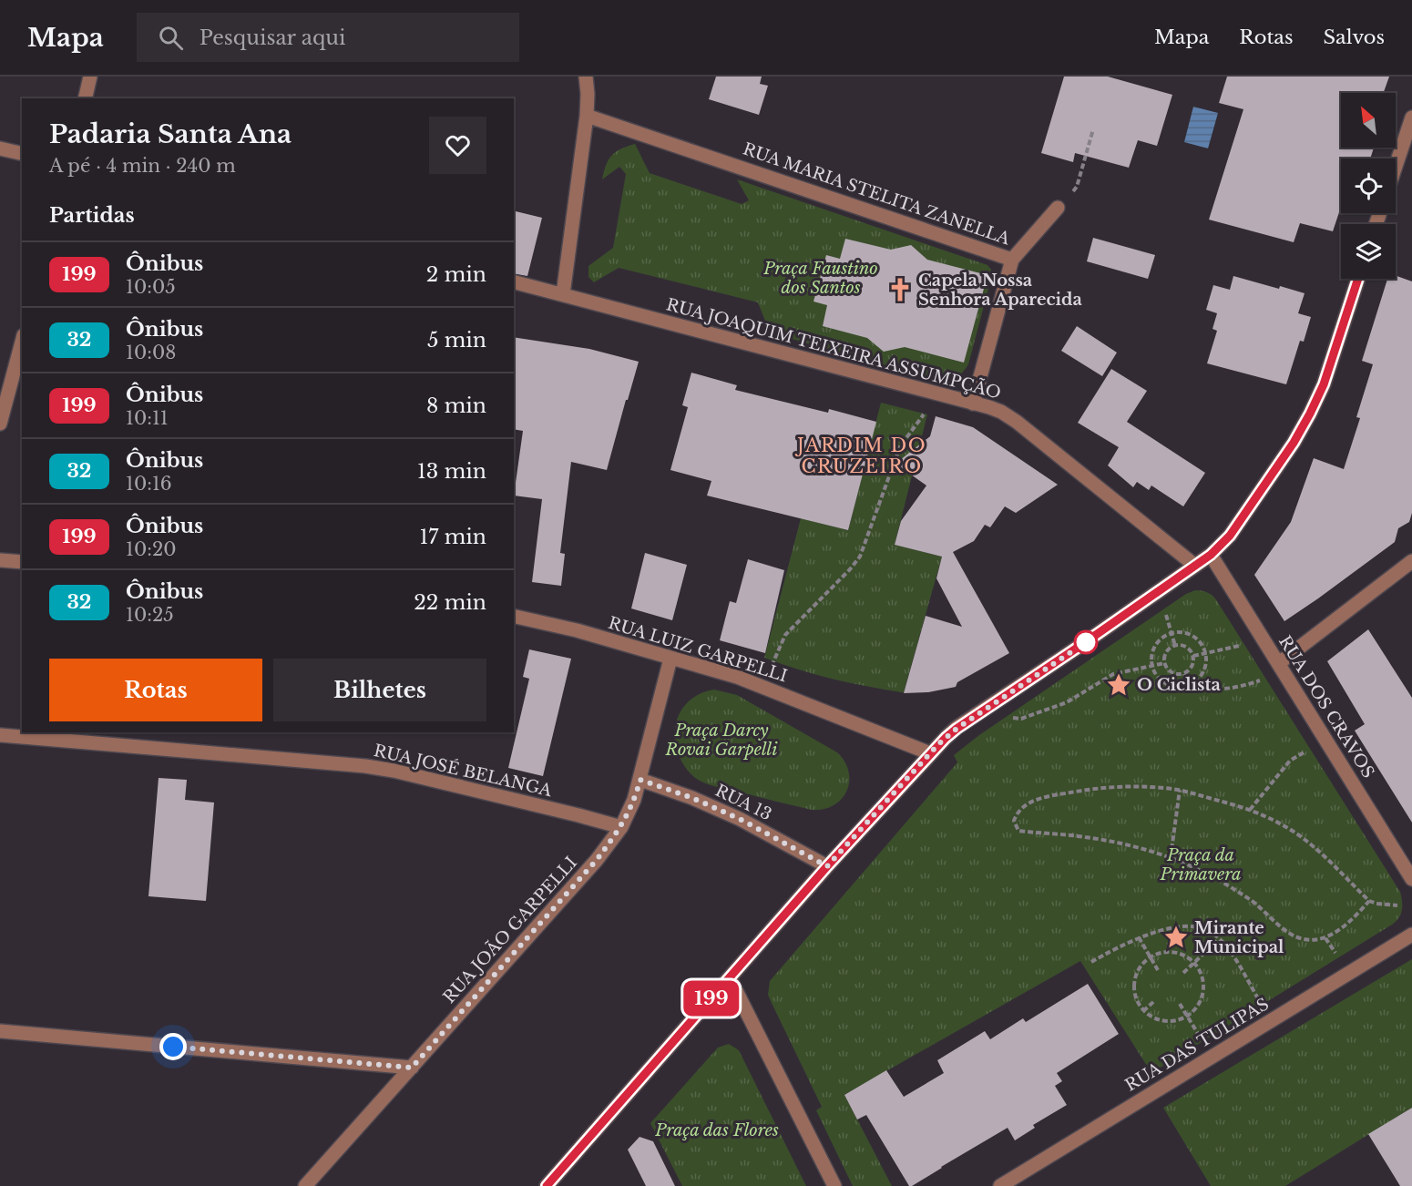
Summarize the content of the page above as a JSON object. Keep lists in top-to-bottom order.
{
  "streets": {
    "street": [
      "RUA MARIA STELITA ZANELLA",
      "RUA JOAQUIM TEIXEIRA ASSUMPÇÃO",
      "RUA LUIZ GARPELLI",
      "RUA DOS CRAVOS",
      "RUA JOSÉ BELANGA",
      "RUA 13",
      "RUA JOÃO GARPELLI",
      "RUA DAS TULIPAS"
    ]
  },
  "crossings": [
    ["RUA MARIA STELITA ZANELLA", "RUA JOAQUIM TEIXEIRA ASSUMPÇÃO"],
    ["RUA LUIZ GARPELLI", "RUA JOÃO GARPELLI"],
    ["RUA JOSÉ BELANGA", "RUA JOÃO GARPELLI"],
    ["RUA 13", "RUA JOÃO GARPELLI"]
  ],
  "districts": ["JARDIM DO CRUZEIRO"],
  "parks": [
    "Praça Faustino dos Santos",
    "Praça Darcy Rovai Garpelli",
    "Praça da Primavera",
    "Praça das Flores"
  ],
  "places": {
    "church": ["Capela Nossa Senhora Aparecida"],
    "place": ["O Ciclista", "Mirante Municipal"]
  },
  "lines": ["bus line 199"],
  "north": "top left",
  "page": {
    "header": "Mapa",
    "search": "Pesquisar aqui",
    "nav": ["Mapa", "Rotas", "Salvos"],
    "on_map": "199",
    "heading": [
      ["Padaria Santa Ana", "A pé · 4 min · 240 m"],
      "Partidas"
    ],
    "list": [
      {
        "mark": "199",
        "name": "Ônibus",
        "note": "10:05",
        "value": "2 min"
      },
      {
        "mark": "32",
        "name": "Ônibus",
        "note": "10:08",
        "value": "5 min"
      },
      {
        "mark": "199",
        "name": "Ônibus",
        "note": "10:11",
        "value": "8 min"
      },
      {
        "mark": "32",
        "name": "Ônibus",
        "note": "10:16",
        "value": "13 min"
      },
      {
        "mark": "199",
        "name": "Ônibus",
        "note": "10:20",
        "value": "17 min"
      },
      {
        "mark": "32",
        "name": "Ônibus",
        "note": "10:25",
        "value": "22 min"
      }
    ],
    "buttons": ["Rotas", "Bilhetes"]
  }
}
